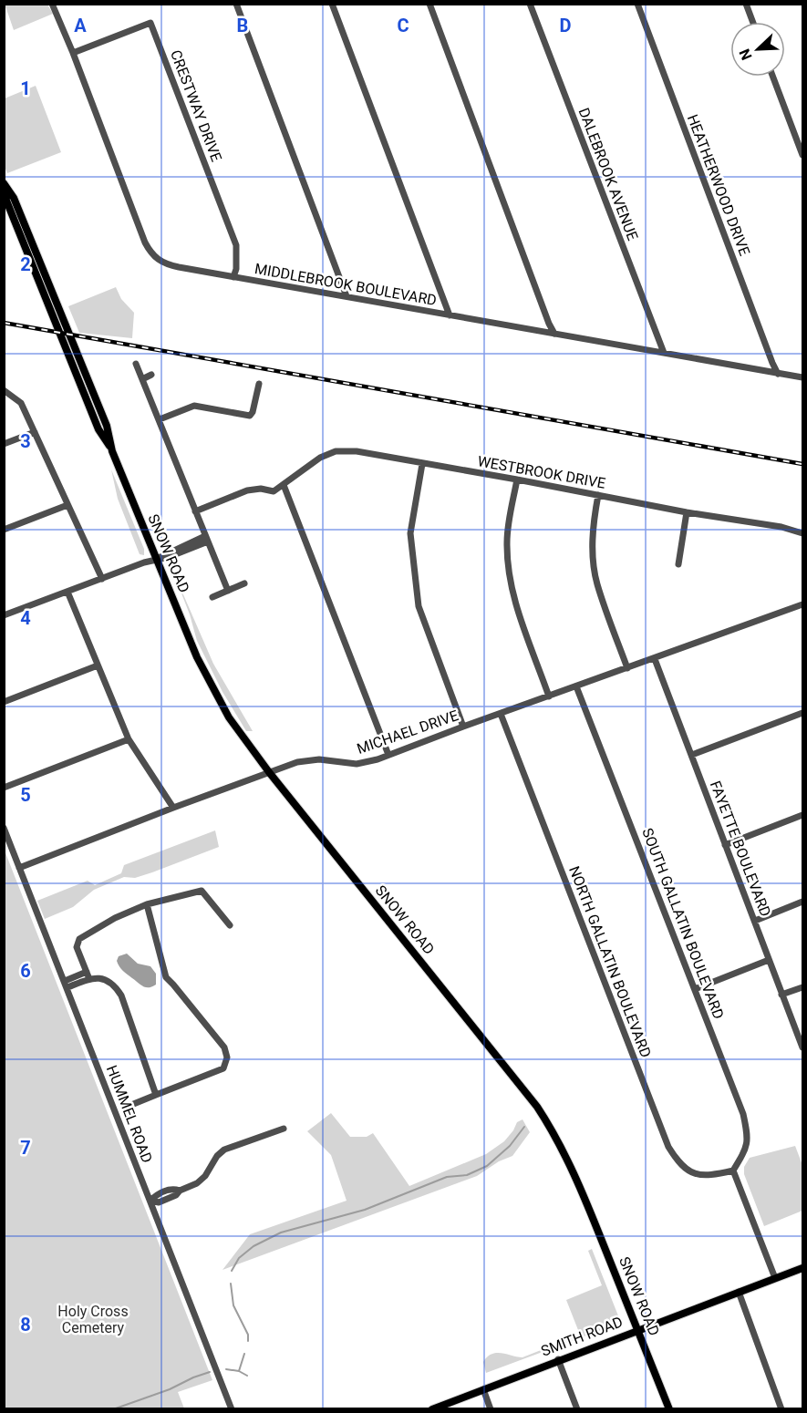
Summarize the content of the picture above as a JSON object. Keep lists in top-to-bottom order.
{
  "streets": {
    "main road": ["SNOW ROAD", "SMITH ROAD"],
    "street": [
      "CRESTWAY DRIVE",
      "DALEBROOK AVENUE",
      "HEATHERWOOD DRIVE",
      "MIDDLEBROOK BOULEVARD",
      "WESTBROOK DRIVE",
      "MICHAEL DRIVE",
      "FAYETTE BOULEVARD",
      "SOUTH GALLATIN BOULEVARD",
      "NORTH GALLATIN BOULEVARD",
      "HUMMEL ROAD"
    ]
  },
  "crossings": [
    ["CRESTWAY DRIVE", "MIDDLEBROOK BOULEVARD"],
    ["DALEBROOK AVENUE", "MIDDLEBROOK BOULEVARD"],
    ["HEATHERWOOD DRIVE", "MIDDLEBROOK BOULEVARD"],
    ["SNOW ROAD", "MICHAEL DRIVE"],
    ["SNOW ROAD", "SMITH ROAD"],
    ["MICHAEL DRIVE", "FAYETTE BOULEVARD"],
    ["MICHAEL DRIVE", "SOUTH GALLATIN BOULEVARD"],
    ["MICHAEL DRIVE", "NORTH GALLATIN BOULEVARD"],
    ["MICHAEL DRIVE", "HUMMEL ROAD"],
    ["SOUTH GALLATIN BOULEVARD", "NORTH GALLATIN BOULEVARD"]
  ],
  "parks": ["Holy Cross Cemetery"],
  "north": "bottom left",
  "grid": {
    "columns": [
      "A",
      "B",
      "C",
      "D"
    ],
    "rows": [
      "1",
      "2",
      "3",
      "4",
      "5",
      "6",
      "7",
      "8"
    ]
  }
}
